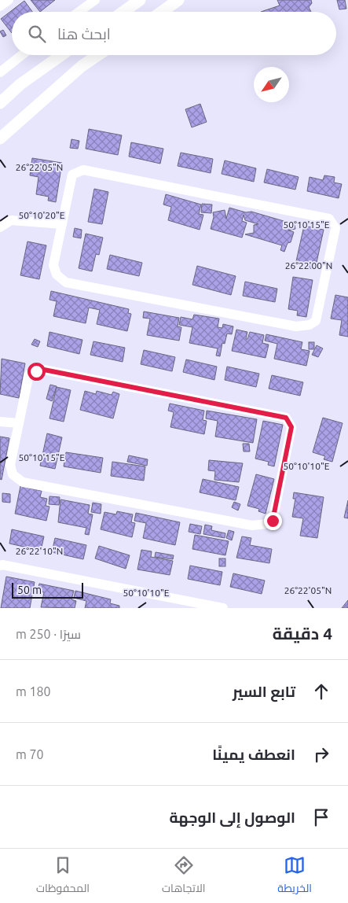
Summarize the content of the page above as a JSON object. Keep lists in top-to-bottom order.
{
  "scale_bar": "50 m",
  "north": "bottom left",
  "page": {
    "search": "ابحث هنا",
    "scale": "50 m",
    "heading": ["4 دقيقة", "سيرًا · 250 m"],
    "list": [
      ["تابع السير", "180 m"],
      ["انعطف يمينًا", "70 m"],
      "الوصول إلى الوجهة"
    ],
    "nav": ["الخريطة", "الاتجاهات", "المحفوظات"]
  },
  "coordinates": [
    "26°22'05\"N",
    "50°10'20\"E",
    "50°10'15\"E",
    "26°22'00\"N",
    "50°10'10\"E",
    "26°22'10\"N"
  ]
}
